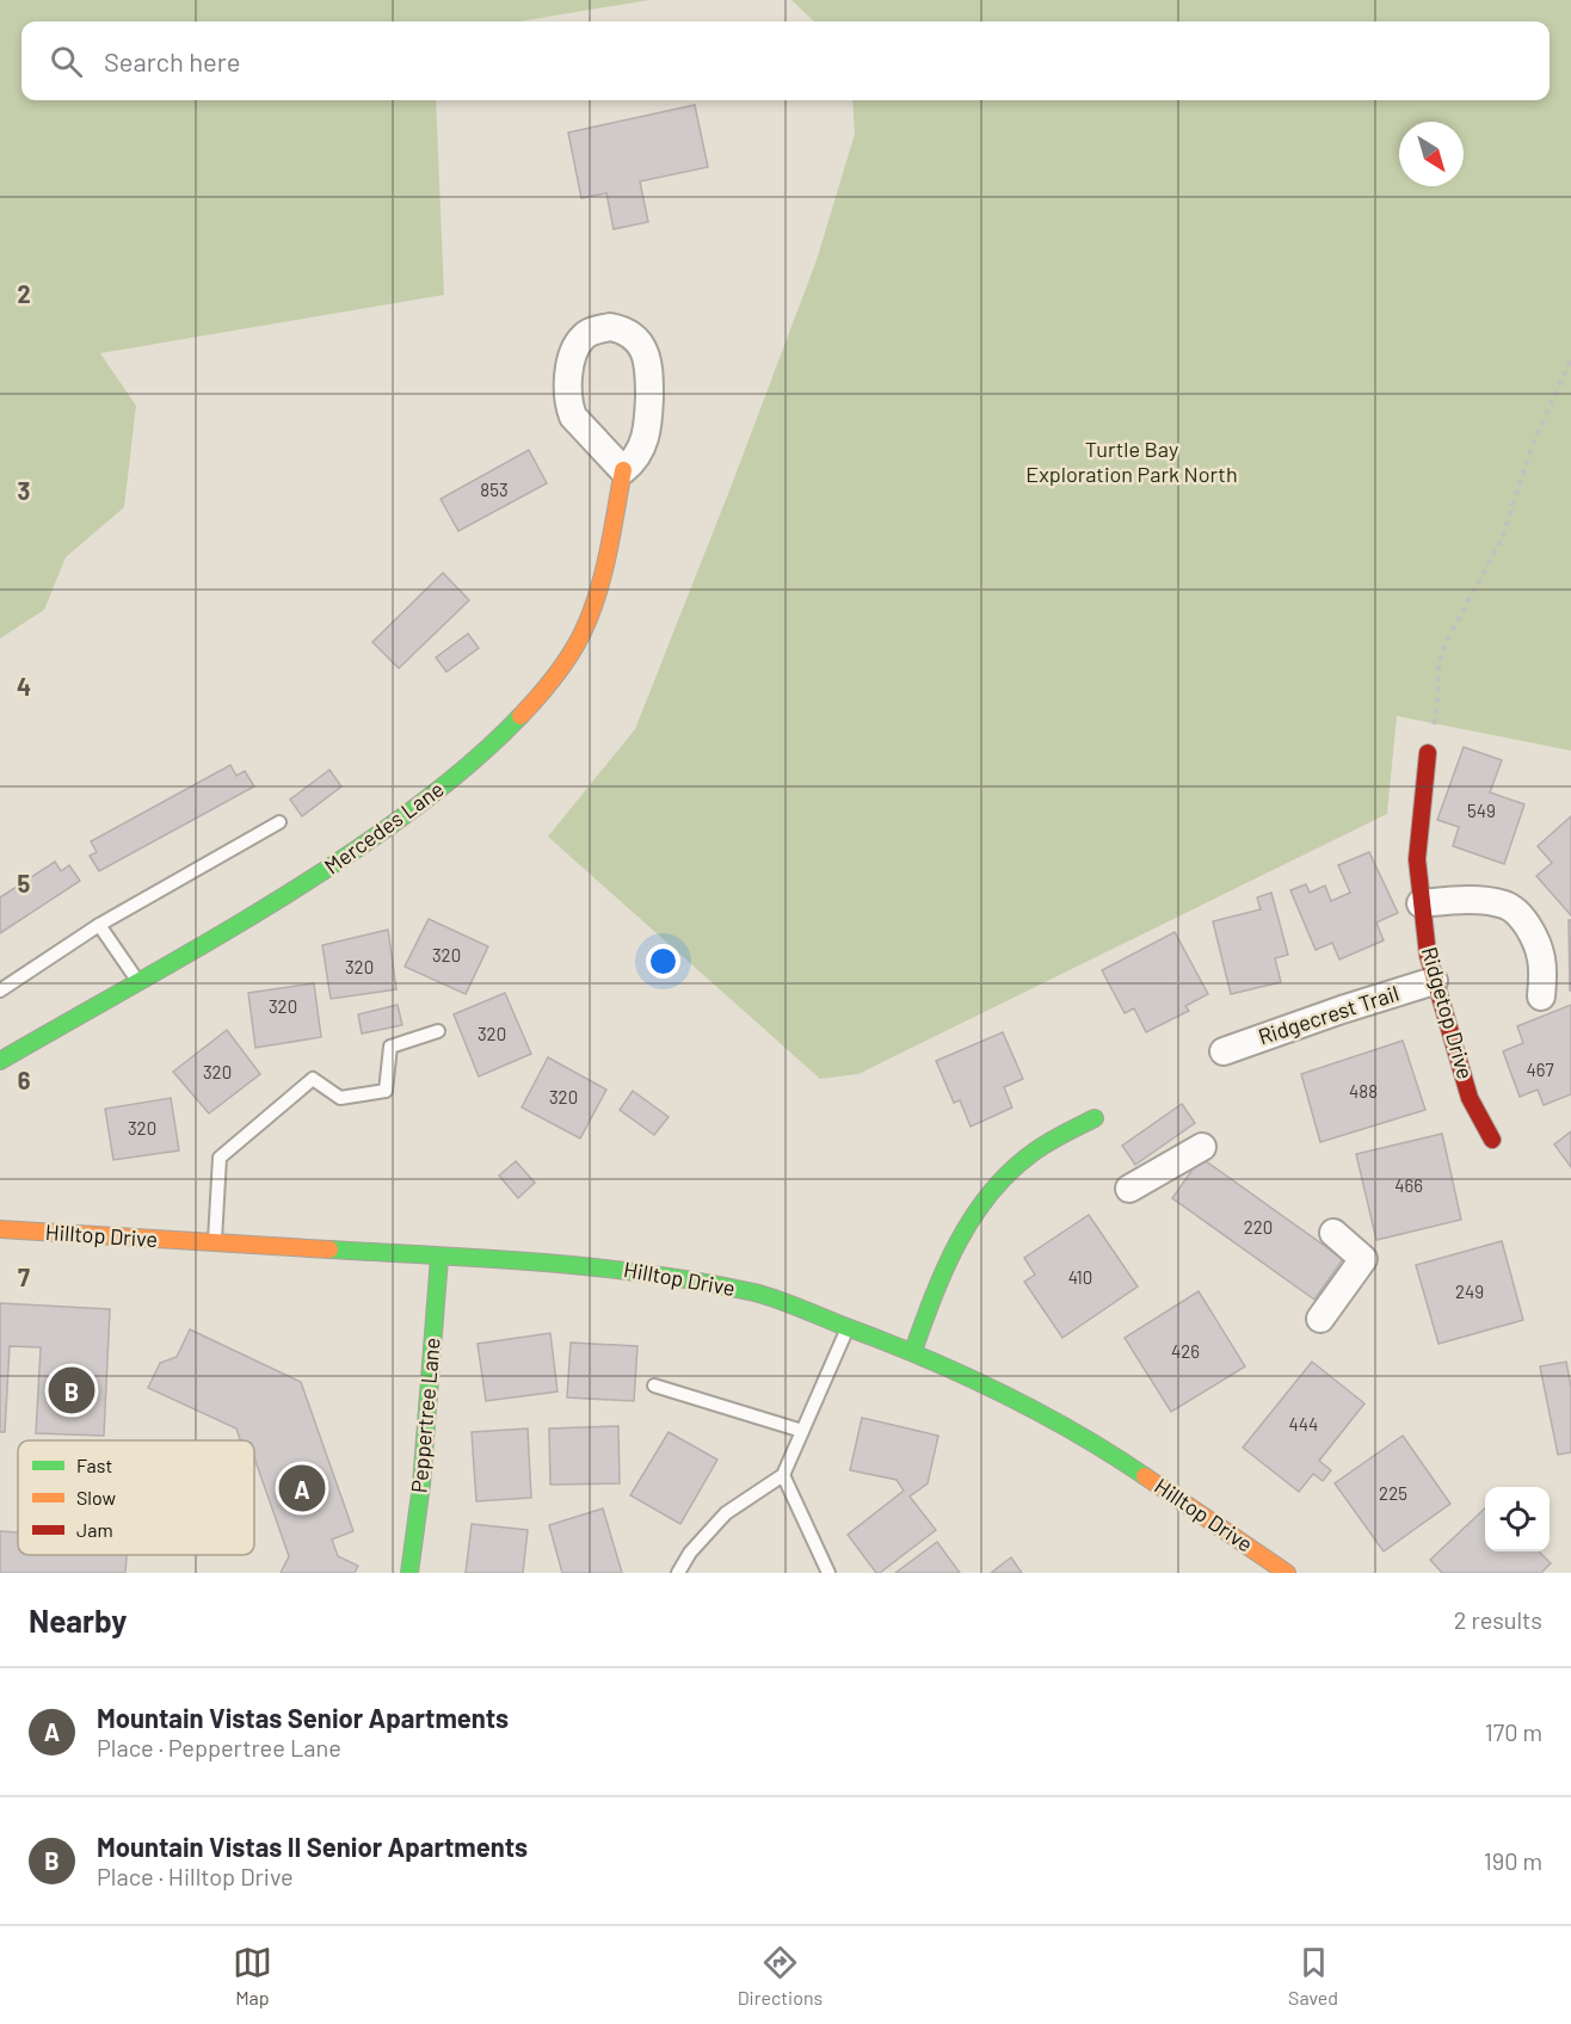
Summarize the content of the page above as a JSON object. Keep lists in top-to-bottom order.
{
  "streets": {
    "street": [
      "Mercedes Lane",
      "Ridgetop Drive",
      "Ridgecrest Trail",
      "Hilltop Drive",
      "Peppertree Lane"
    ]
  },
  "crossings": [
    ["Ridgetop Drive", "Ridgecrest Trail"],
    ["Hilltop Drive", "Peppertree Lane"]
  ],
  "parks": ["Turtle Bay Exploration Park North"],
  "house_numbers": [
    "853",
    "549",
    "320",
    "320",
    "320",
    "320",
    "467",
    "320",
    "488",
    "320",
    "320",
    "466",
    "220",
    "410",
    "249",
    "426",
    "444",
    "225"
  ],
  "legend": ["Fast", "Slow", "Jam"],
  "north": "bottom right",
  "page": {
    "search": "Search here",
    "pins": ["B", "A"],
    "heading": ["Nearby", "2 results"],
    "list": [
      {
        "mark": "A",
        "name": "Mountain Vistas Senior Apartments",
        "note": "Place · Peppertree Lane",
        "value": "170 m"
      },
      {
        "mark": "B",
        "name": "Mountain Vistas II Senior Apartments",
        "note": "Place · Hilltop Drive",
        "value": "190 m"
      }
    ],
    "nav": ["Map", "Directions", "Saved"]
  },
  "grid": {
    "rows": [
      "2",
      "3",
      "4",
      "5",
      "6",
      "7"
    ]
  }
}
